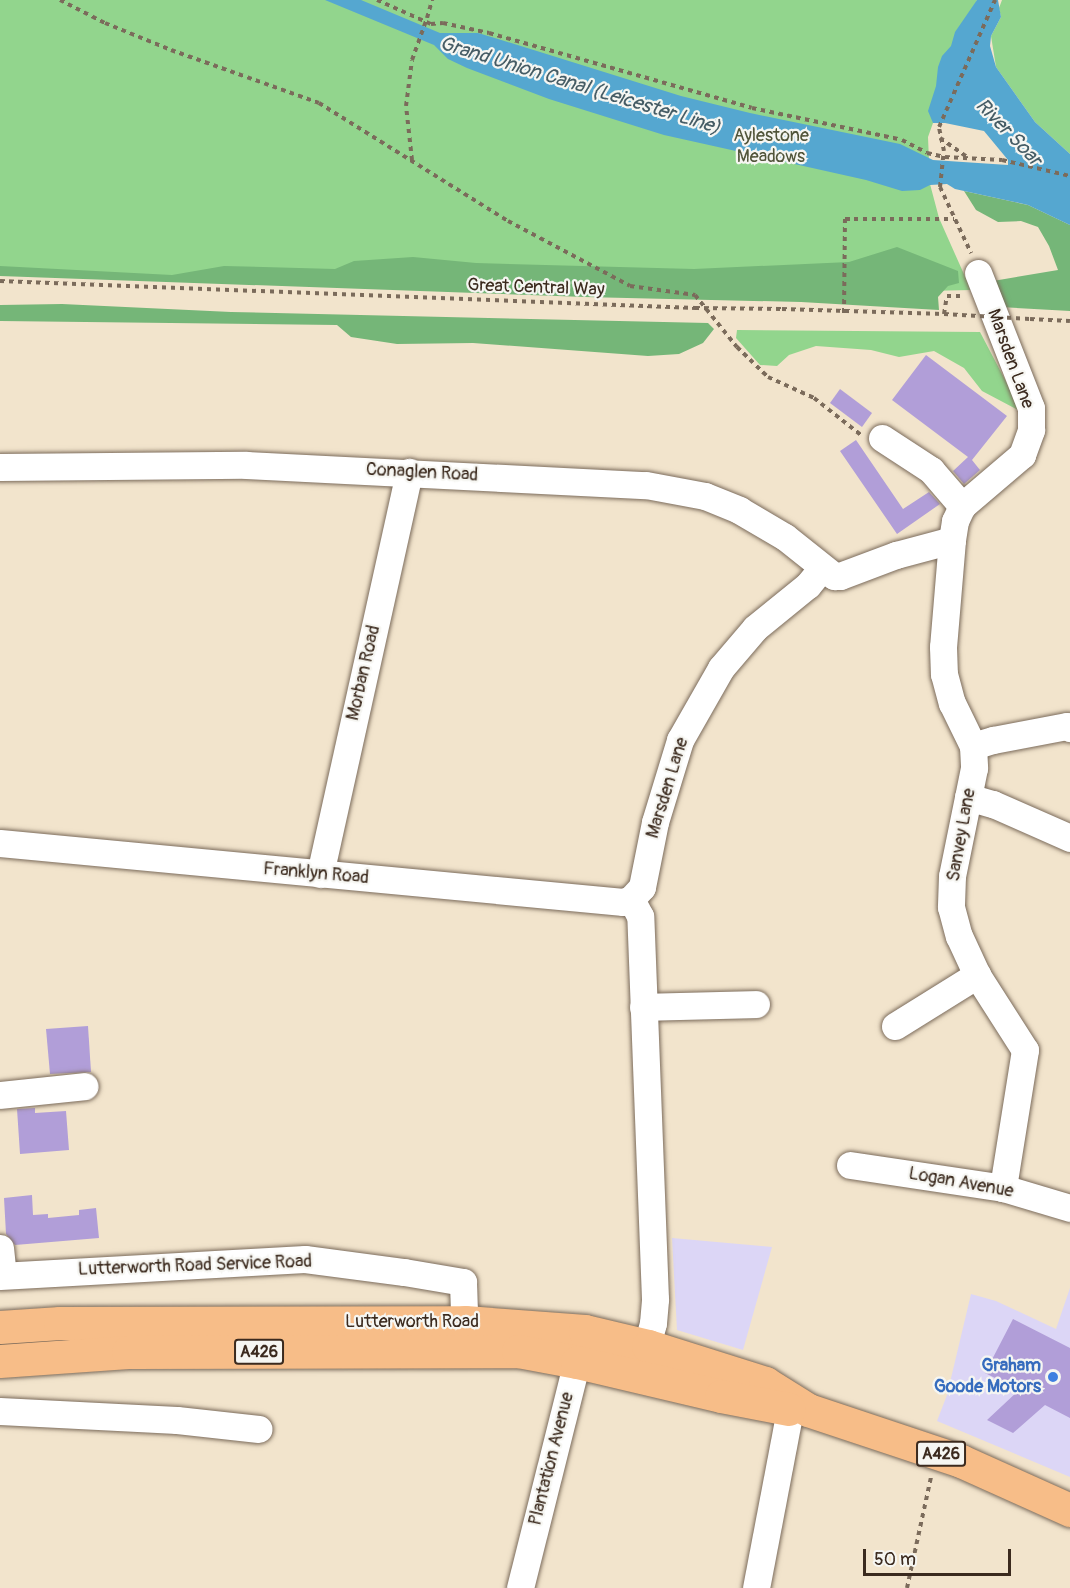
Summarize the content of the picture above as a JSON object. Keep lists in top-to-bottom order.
{
  "streets": {
    "main road": ["Lutterworth Road", "A426"],
    "street": [
      "Marsden Lane",
      "Conaglen Road",
      "Morban Road",
      "Sanvey Lane",
      "Franklyn Road",
      "Logan Avenue",
      "Lutterworth Road Service Road",
      "Plantation Avenue"
    ],
    "path": ["Great Central Way"]
  },
  "crossings": [
    ["Marsden Lane", "Conaglen Road"],
    ["Marsden Lane", "Franklyn Road"],
    ["Conaglen Road", "Morban Road"],
    ["Morban Road", "Franklyn Road"],
    ["Sanvey Lane", "Logan Avenue"],
    ["Lutterworth Road Service Road", "Lutterworth Road"],
    ["Lutterworth Road", "Plantation Avenue"]
  ],
  "water": ["Grand Union Canal (Leicester Line)", "River Soar"],
  "parks": ["Aylestone Meadows"],
  "places": ["Graham Goode Motors"],
  "scale_bar": "50 m"
}
